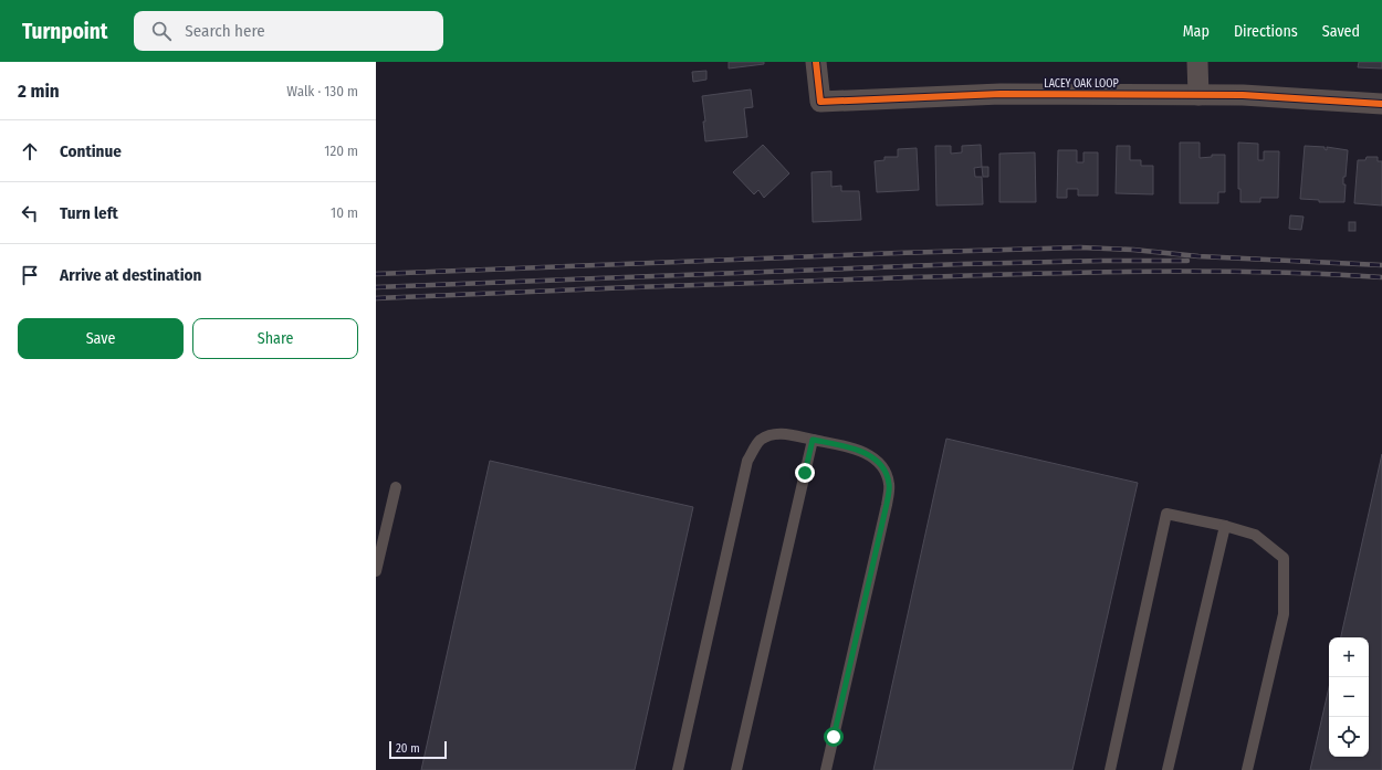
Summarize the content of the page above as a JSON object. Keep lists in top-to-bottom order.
{
  "streets": {
    "street": ["LACEY OAK LOOP"]
  },
  "scale_bar": "20 m",
  "page": {
    "header": "Turnpoint",
    "search": "Search here",
    "nav": ["Map", "Directions", "Saved"],
    "heading": ["2 min", "Walk · 130 m"],
    "list": [
      ["Continue", "120 m"],
      ["Turn left", "10 m"],
      "Arrive at destination"
    ],
    "buttons": ["Save", "Share"],
    "map_buttons": ["+", "−"],
    "scale": "20 m"
  }
}
